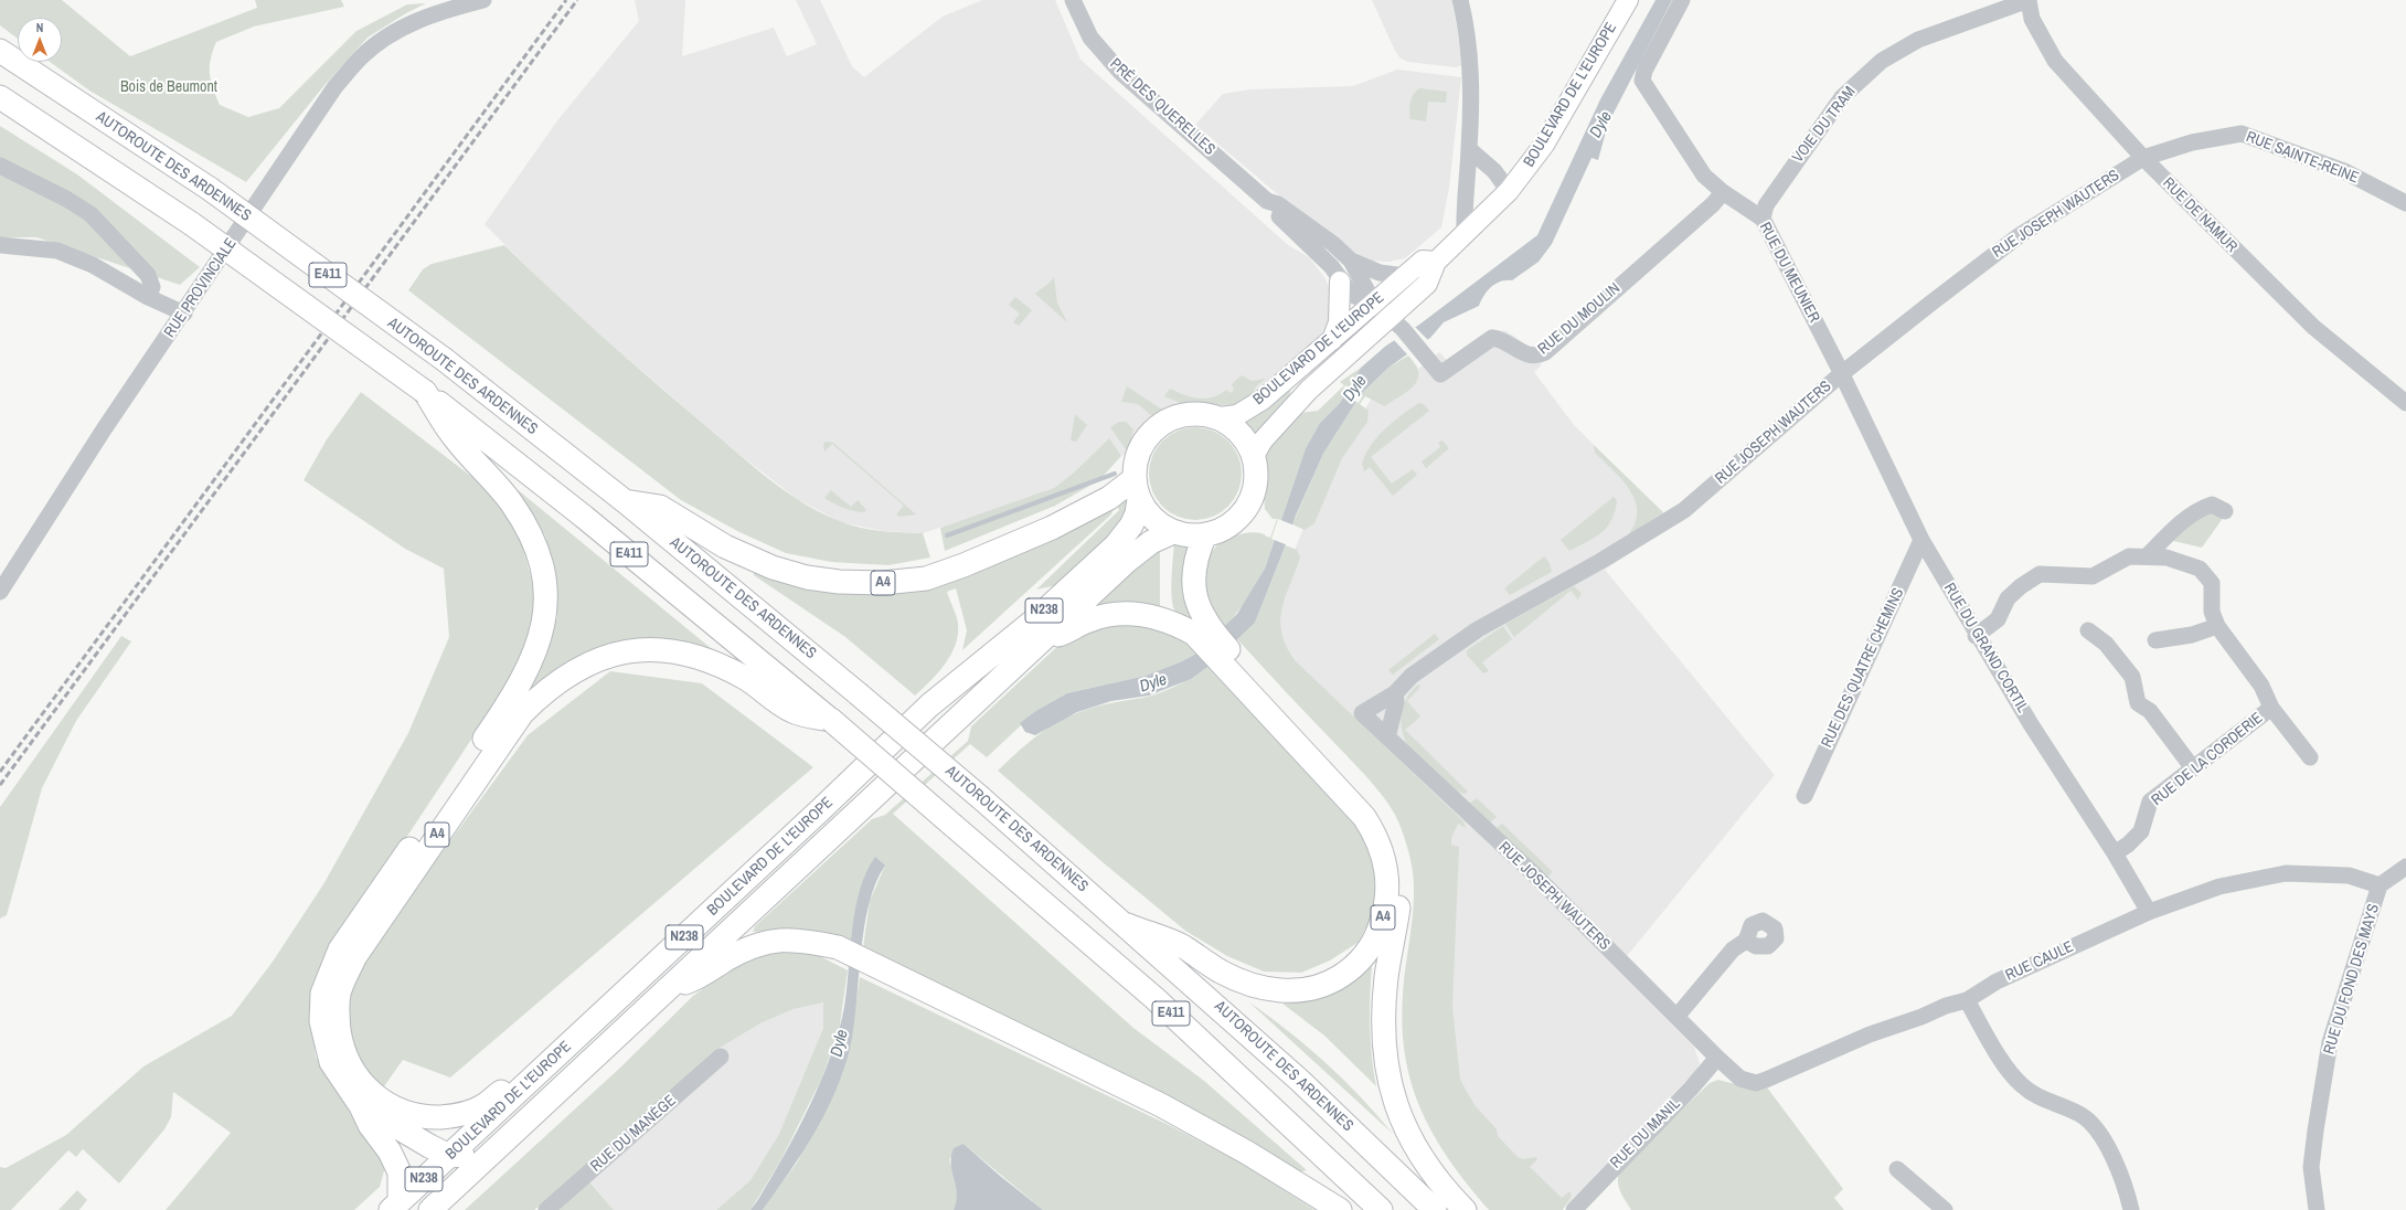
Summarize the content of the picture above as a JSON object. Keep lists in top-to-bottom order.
{
  "streets": {
    "highway": [
      "BOULEVARD DE L'EUROPE",
      "AUTOROUTE DES ARDENNES",
      "E411",
      "A4",
      "N238"
    ],
    "street": [
      "PRÉ DES QUERELLES",
      "VOIE DU TRAM",
      "RUE SAINTE-REINE",
      "RUE JOSEPH WAUTERS",
      "RUE DE NAMUR",
      "RUE DU MEUNIER",
      "RUE PROVINCIALE",
      "RUE DU MOULIN",
      "RUE DU GRAND CORTIL",
      "RUE DES QUATRE CHEMINS",
      "RUE DE LA CORDERIE",
      "RUE CAULE",
      "RUE DU FOND DES MAYS",
      "RUE DU MANÈGE",
      "RUE DU MANIL"
    ]
  },
  "crossings": [
    ["BOULEVARD DE L'EUROPE", "PRÉ DES QUERELLES"],
    ["BOULEVARD DE L'EUROPE", "RUE DU MOULIN"],
    ["BOULEVARD DE L'EUROPE", "A4"],
    ["PRÉ DES QUERELLES", "RUE DU MOULIN"],
    ["VOIE DU TRAM", "RUE DE NAMUR"],
    ["VOIE DU TRAM", "RUE DU MEUNIER"],
    ["RUE SAINTE-REINE", "RUE JOSEPH WAUTERS"],
    ["RUE SAINTE-REINE", "RUE DE NAMUR"],
    ["AUTOROUTE DES ARDENNES", "A4"],
    ["RUE JOSEPH WAUTERS", "RUE DE NAMUR"],
    ["RUE JOSEPH WAUTERS", "RUE DU MEUNIER"],
    ["RUE JOSEPH WAUTERS", "RUE DU GRAND CORTIL"],
    ["RUE JOSEPH WAUTERS", "RUE CAULE"],
    ["RUE JOSEPH WAUTERS", "RUE DU MANIL"],
    ["RUE DU MEUNIER", "RUE DU MOULIN"],
    ["RUE DU MEUNIER", "RUE DU GRAND CORTIL"],
    ["E411", "A4"],
    ["RUE DU GRAND CORTIL", "RUE DES QUATRE CHEMINS"],
    ["RUE DU GRAND CORTIL", "RUE DE LA CORDERIE"],
    ["RUE DU GRAND CORTIL", "RUE CAULE"],
    ["RUE CAULE", "RUE DU FOND DES MAYS"],
    ["RUE CAULE", "RUE DU MANIL"]
  ],
  "water": ["Dyle"],
  "parks": ["Bois de Beumont"],
  "north": "top"
}
